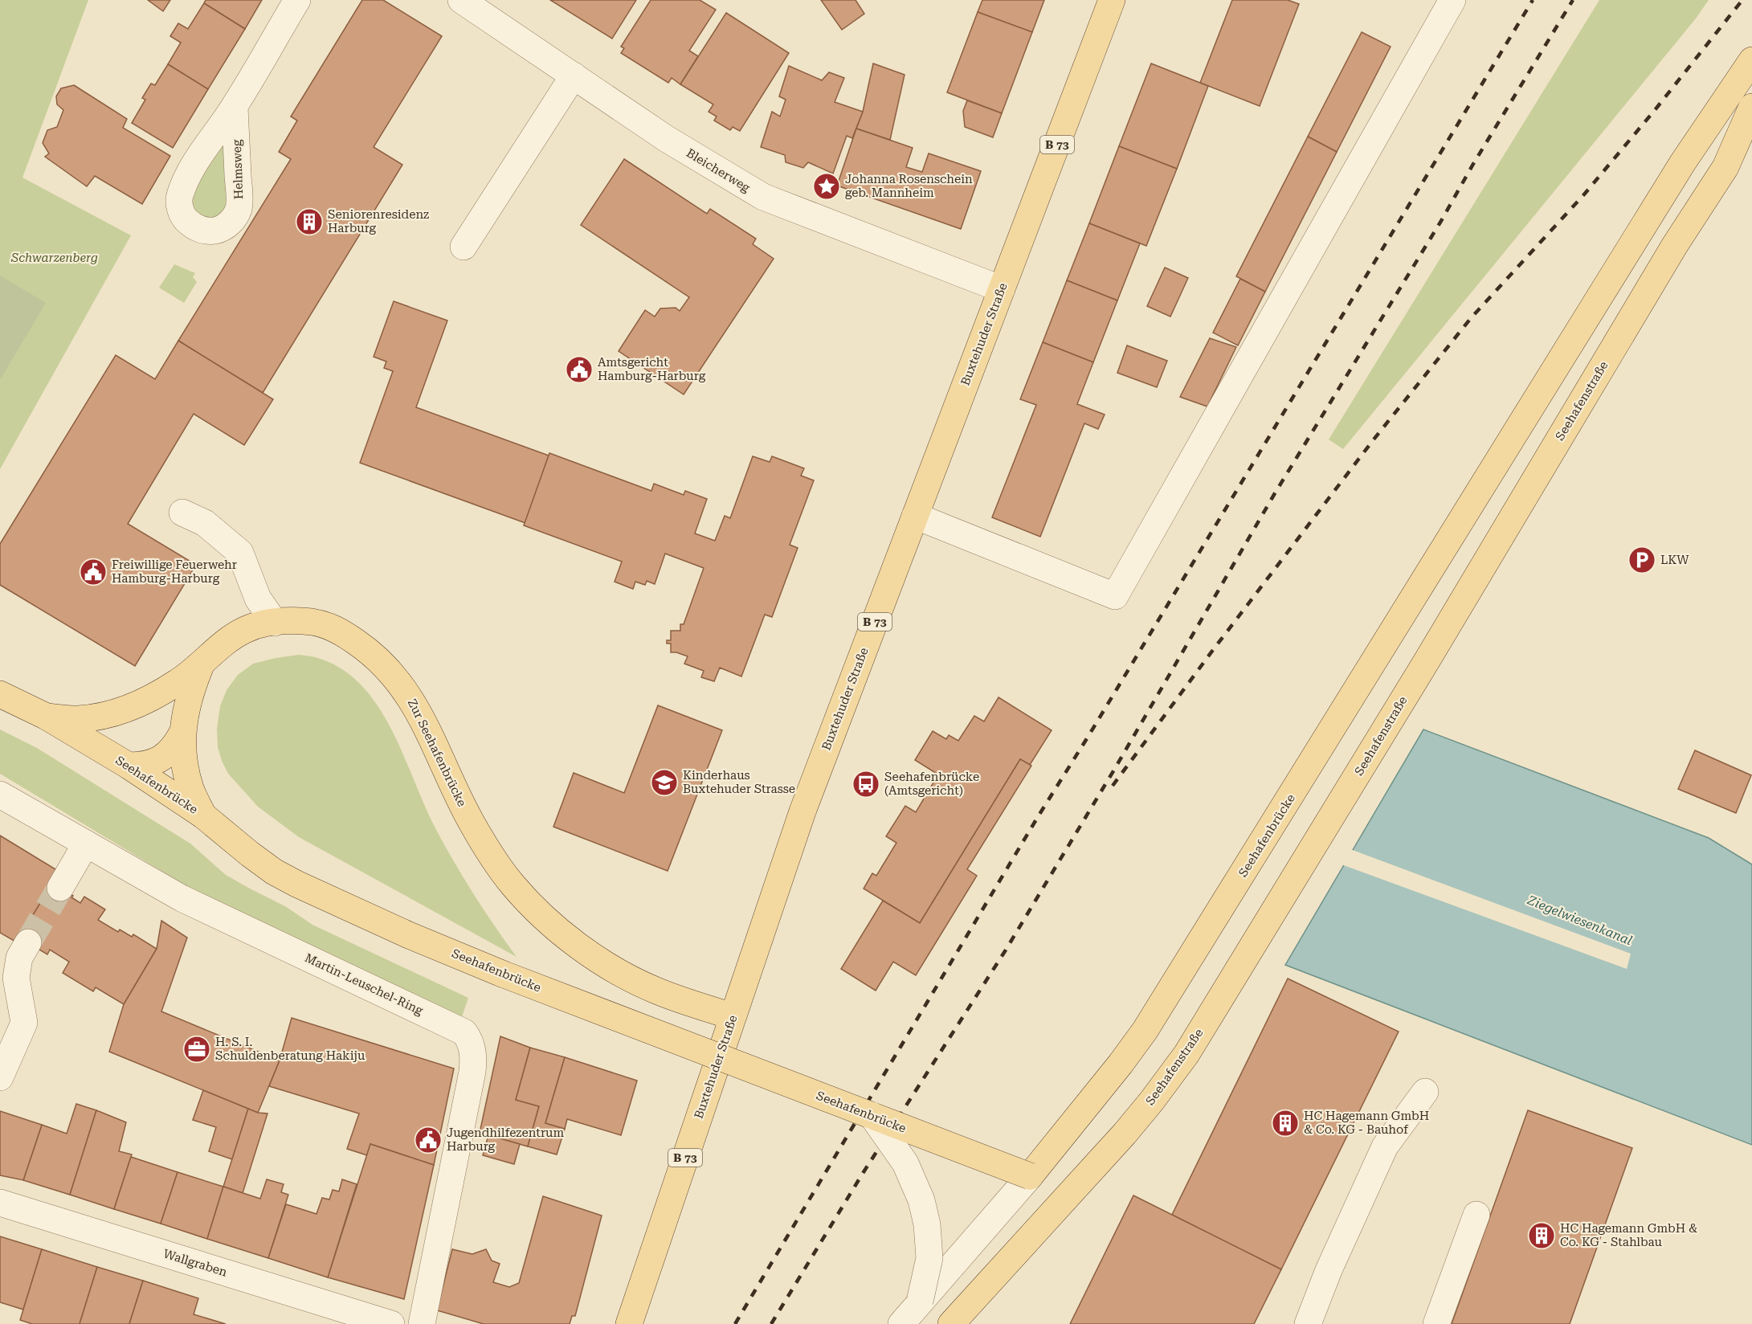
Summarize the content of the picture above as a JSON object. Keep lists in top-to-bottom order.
{
  "streets": {
    "main road": [
      "B 73",
      "Buxtehuder Straße",
      "Seehafenstraße",
      "Zur Seehafenbrücke",
      "Seehafenbrücke"
    ],
    "street": ["Bleicherweg", "Martin-Leuschel-Ring", "Wallgraben"]
  },
  "crossings": [
    ["Bleicherweg", "Buxtehuder Straße"],
    ["Buxtehuder Straße", "Zur Seehafenbrücke"],
    ["Zur Seehafenbrücke", "Seehafenbrücke"]
  ],
  "water": ["Ziegelwiesenkanal"],
  "parks": ["Schwarzenberg"],
  "places": {
    "place": ["Johanna Rosenschein geb. Mannheim"],
    "building": ["Seniorenresidenz Harburg", "HC Hagemann GmbH & Co. KG - Bauhof", "HC Hagemann GmbH & Co. KG - Stahlbau"],
    "public building": ["Amtsgericht Hamburg-Harburg", "Freiwillige Feuerwehr Hamburg-Harburg", "Jugendhilfezentrum Harburg"],
    "parking": ["LKW"],
    "school or university": ["Kinderhaus Buxtehuder Strasse"],
    "bus stop": ["Seehafenbrücke (Amtsgericht)"],
    "office": ["H. S. I. Schuldenberatung Hakiju"]
  }
}
